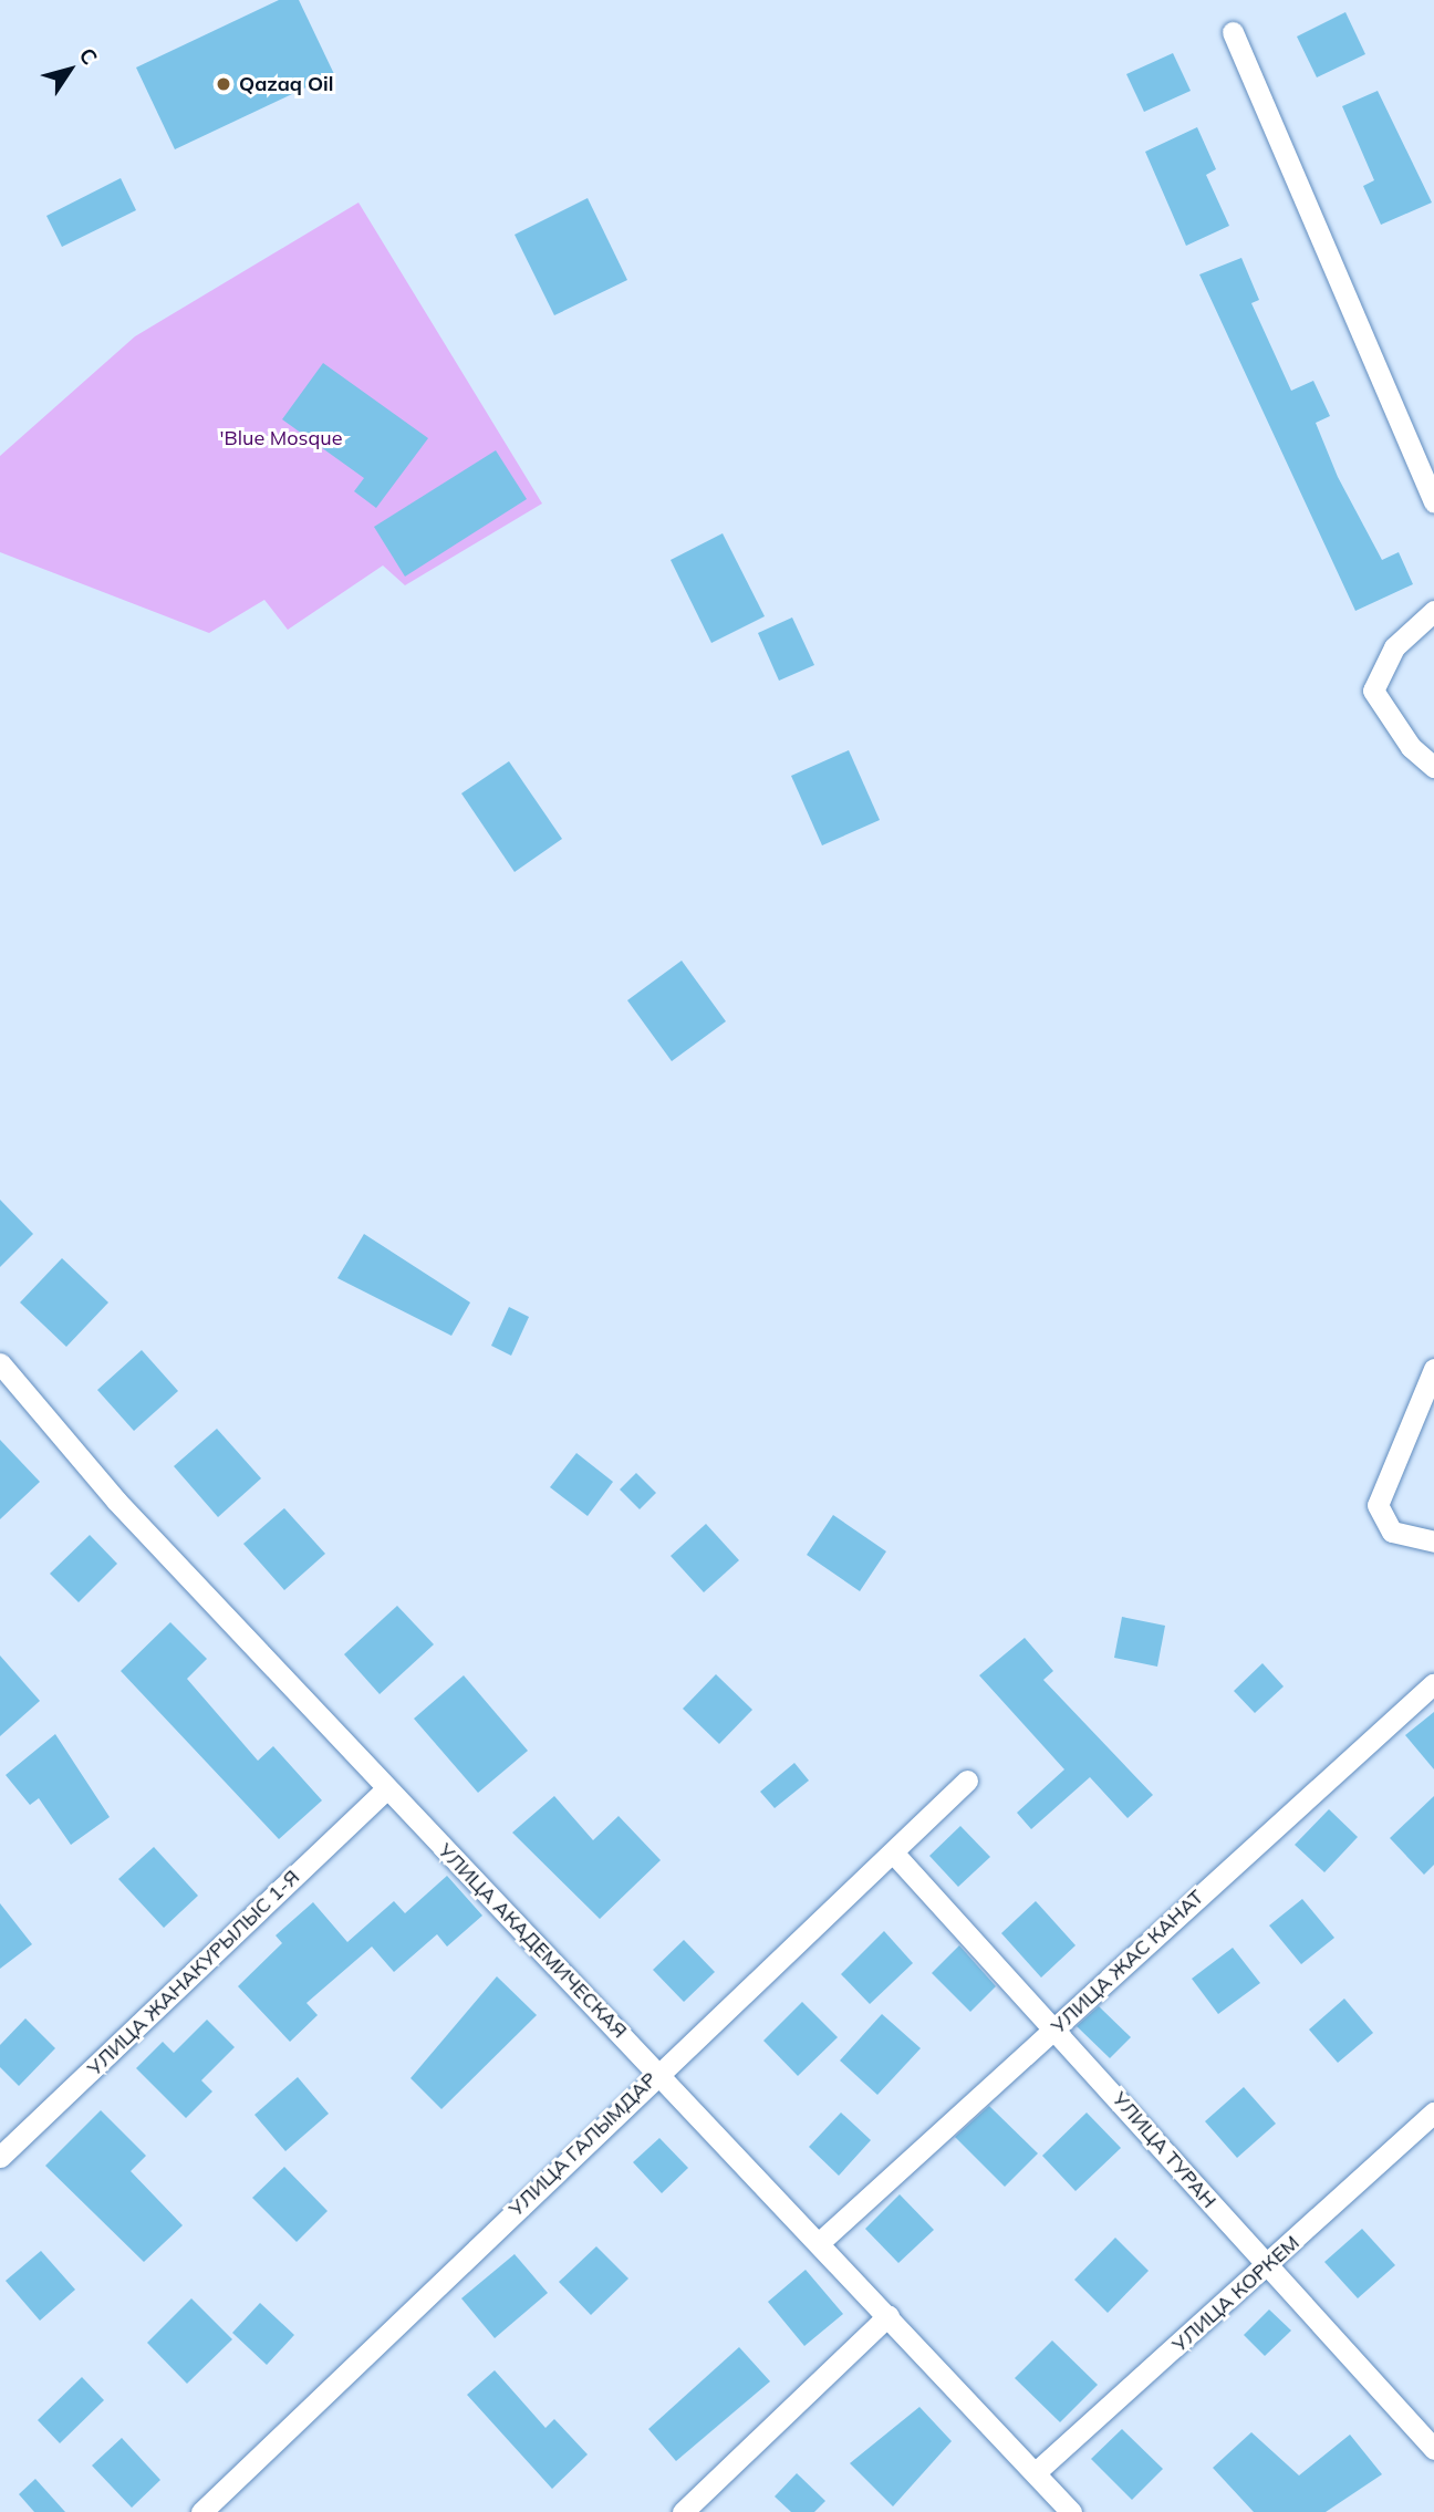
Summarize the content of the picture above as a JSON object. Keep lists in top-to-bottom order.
{
  "streets": {
    "street": [
      "УЛИЦА АКАДЕМИЧЕСКАЯ",
      "УЛИЦА ЖАС КАНАТ",
      "УЛИЦА ЖАНАКУРЫЛЫС 1-Я",
      "УЛИЦА ГАЛЫМДАР",
      "УЛИЦА ТУРАН",
      "УЛИЦА КОРКЕМ"
    ]
  },
  "crossings": [
    ["УЛИЦА АКАДЕМИЧЕСКАЯ", "УЛИЦА ЖАС КАНАТ"],
    ["УЛИЦА АКАДЕМИЧЕСКАЯ", "УЛИЦА ЖАНАКУРЫЛЫС 1-Я"],
    ["УЛИЦА АКАДЕМИЧЕСКАЯ", "УЛИЦА ГАЛЫМДАР"],
    ["УЛИЦА АКАДЕМИЧЕСКАЯ", "УЛИЦА КОРКЕМ"],
    ["УЛИЦА ЖАС КАНАТ", "УЛИЦА ТУРАН"],
    ["УЛИЦА ГАЛЫМДАР", "УЛИЦА ТУРАН"],
    ["УЛИЦА ТУРАН", "УЛИЦА КОРКЕМ"]
  ],
  "parks": ["'Blue Mosque"],
  "places": ["Qazaq Oil"],
  "north": "top right"
}
